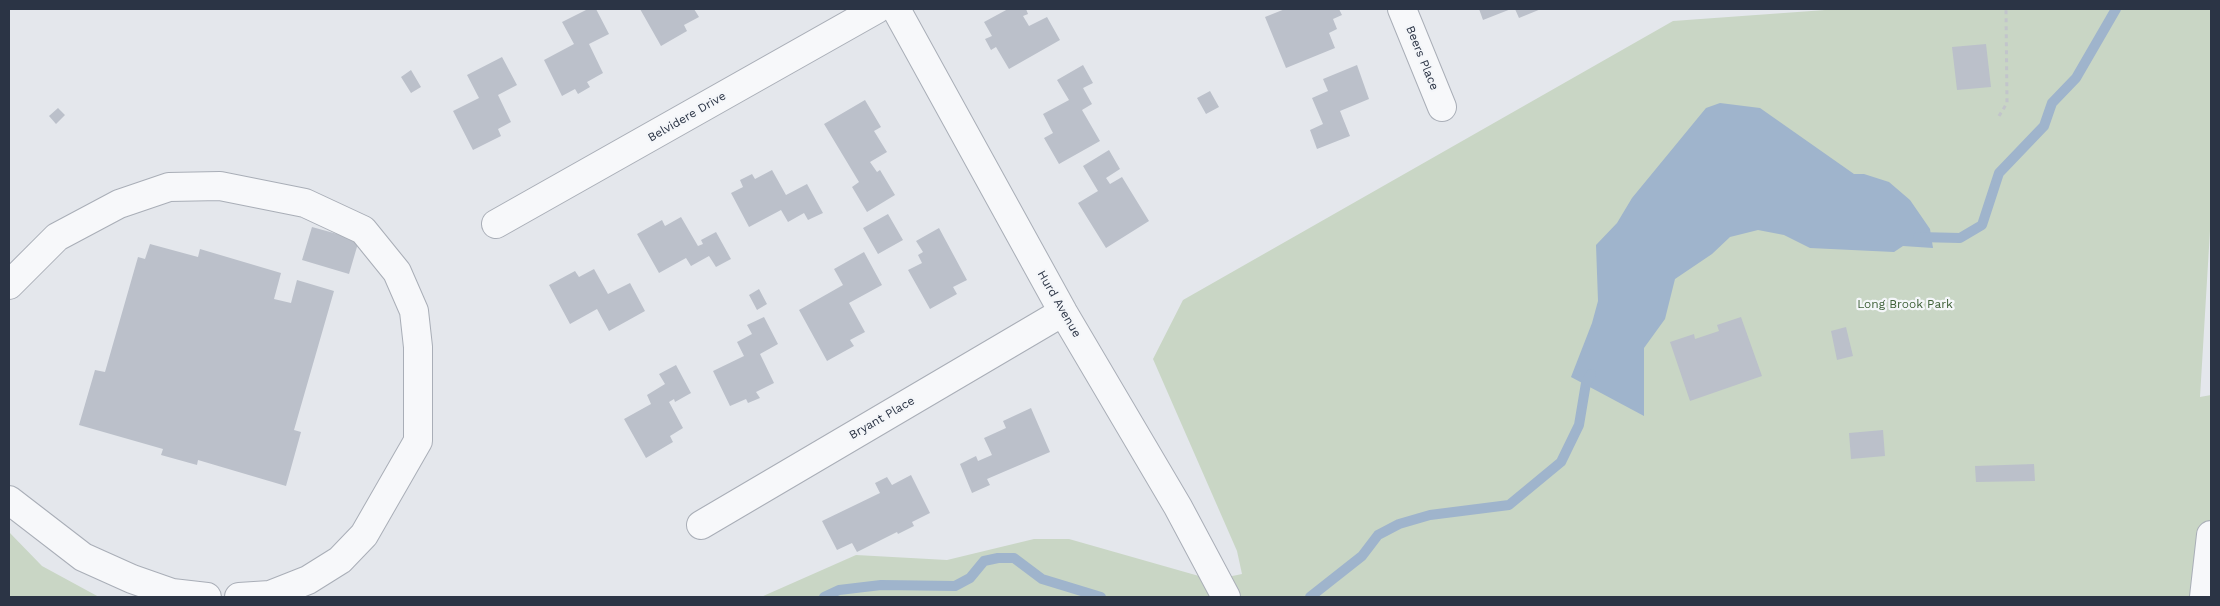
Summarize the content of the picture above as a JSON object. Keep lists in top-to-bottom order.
{
  "streets": {
    "street": [
      "Beers Place",
      "Belvidere Drive",
      "Hurd Avenue",
      "Bryant Place"
    ]
  },
  "crossings": [
    ["Hurd Avenue", "Bryant Place"]
  ],
  "parks": ["Long Brook Park"]
}
